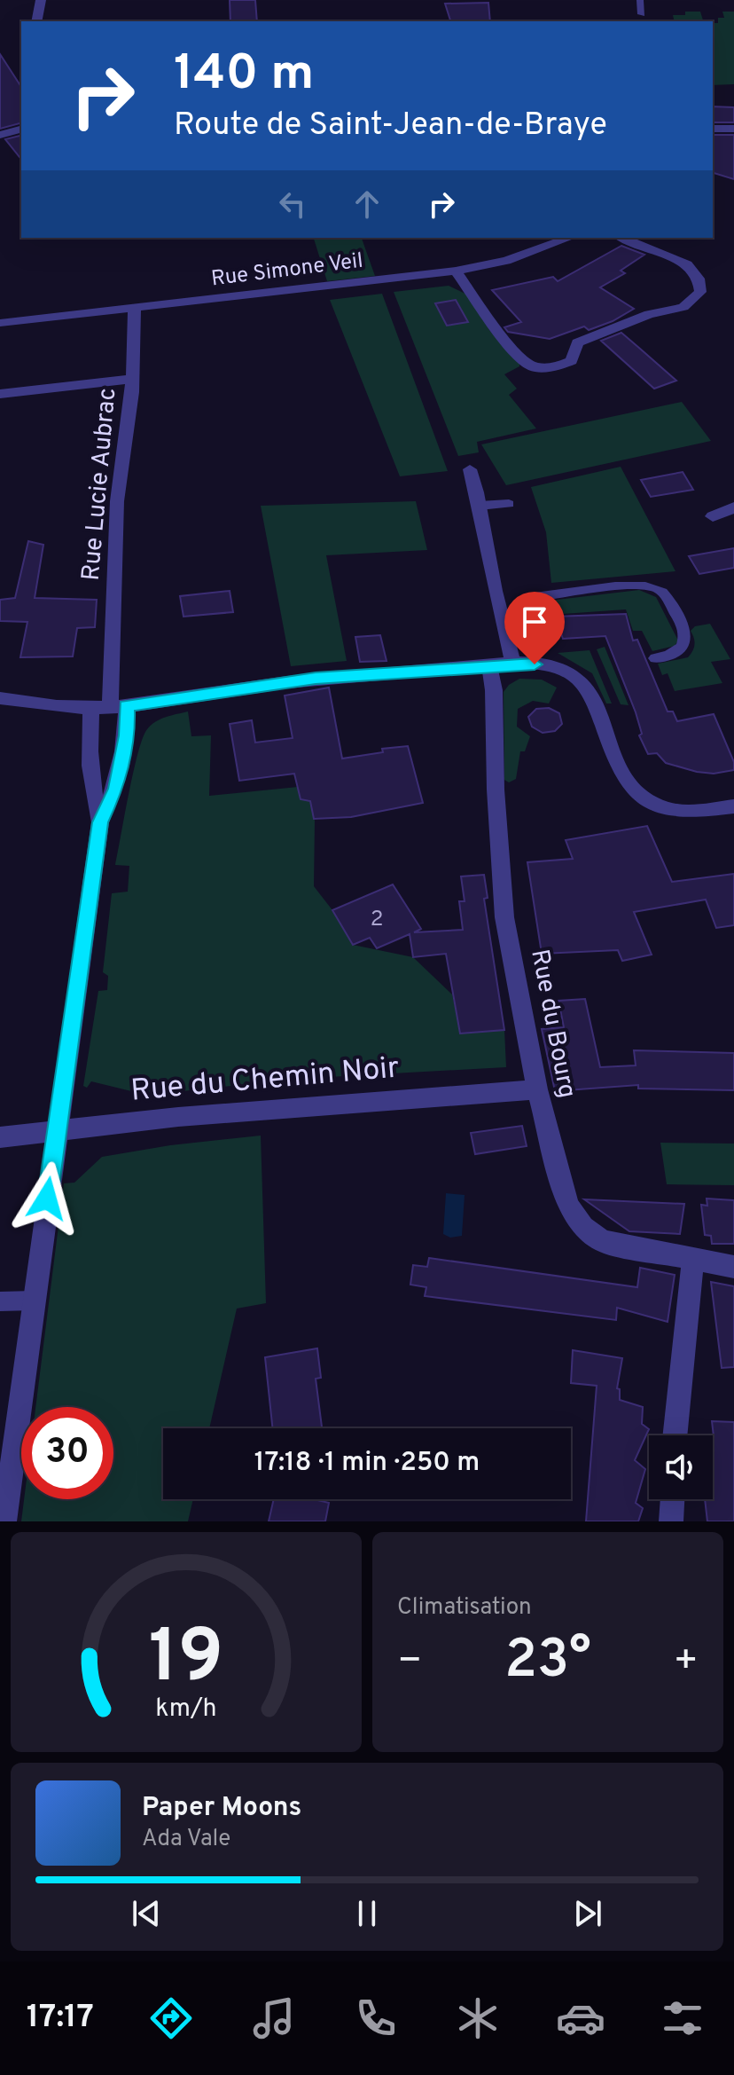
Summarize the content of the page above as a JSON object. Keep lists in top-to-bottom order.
{
  "streets": {
    "street": [
      "Rue Simone Veil",
      "Rue Lucie Aubrac",
      "Rue du Bourg",
      "Rue du Chemin Noir"
    ]
  },
  "crossings": [
    ["Rue Simone Veil", "Rue Lucie Aubrac"],
    ["Rue du Bourg", "Rue du Chemin Noir"]
  ],
  "house_numbers": ["2"],
  "page": {
    "turn": ["140 m", "Route de Saint-Jean-de-Braye"],
    "limit": "30",
    "trip": "17:18 · 1 min · 250 m",
    "tile": "Climatisation",
    "heat": ["−", "23°", "+"],
    "song": ["Paper Moons", "Ada Vale"],
    "tabs": "17:17",
    "gauge": ["19", "km/h"]
  }
}
